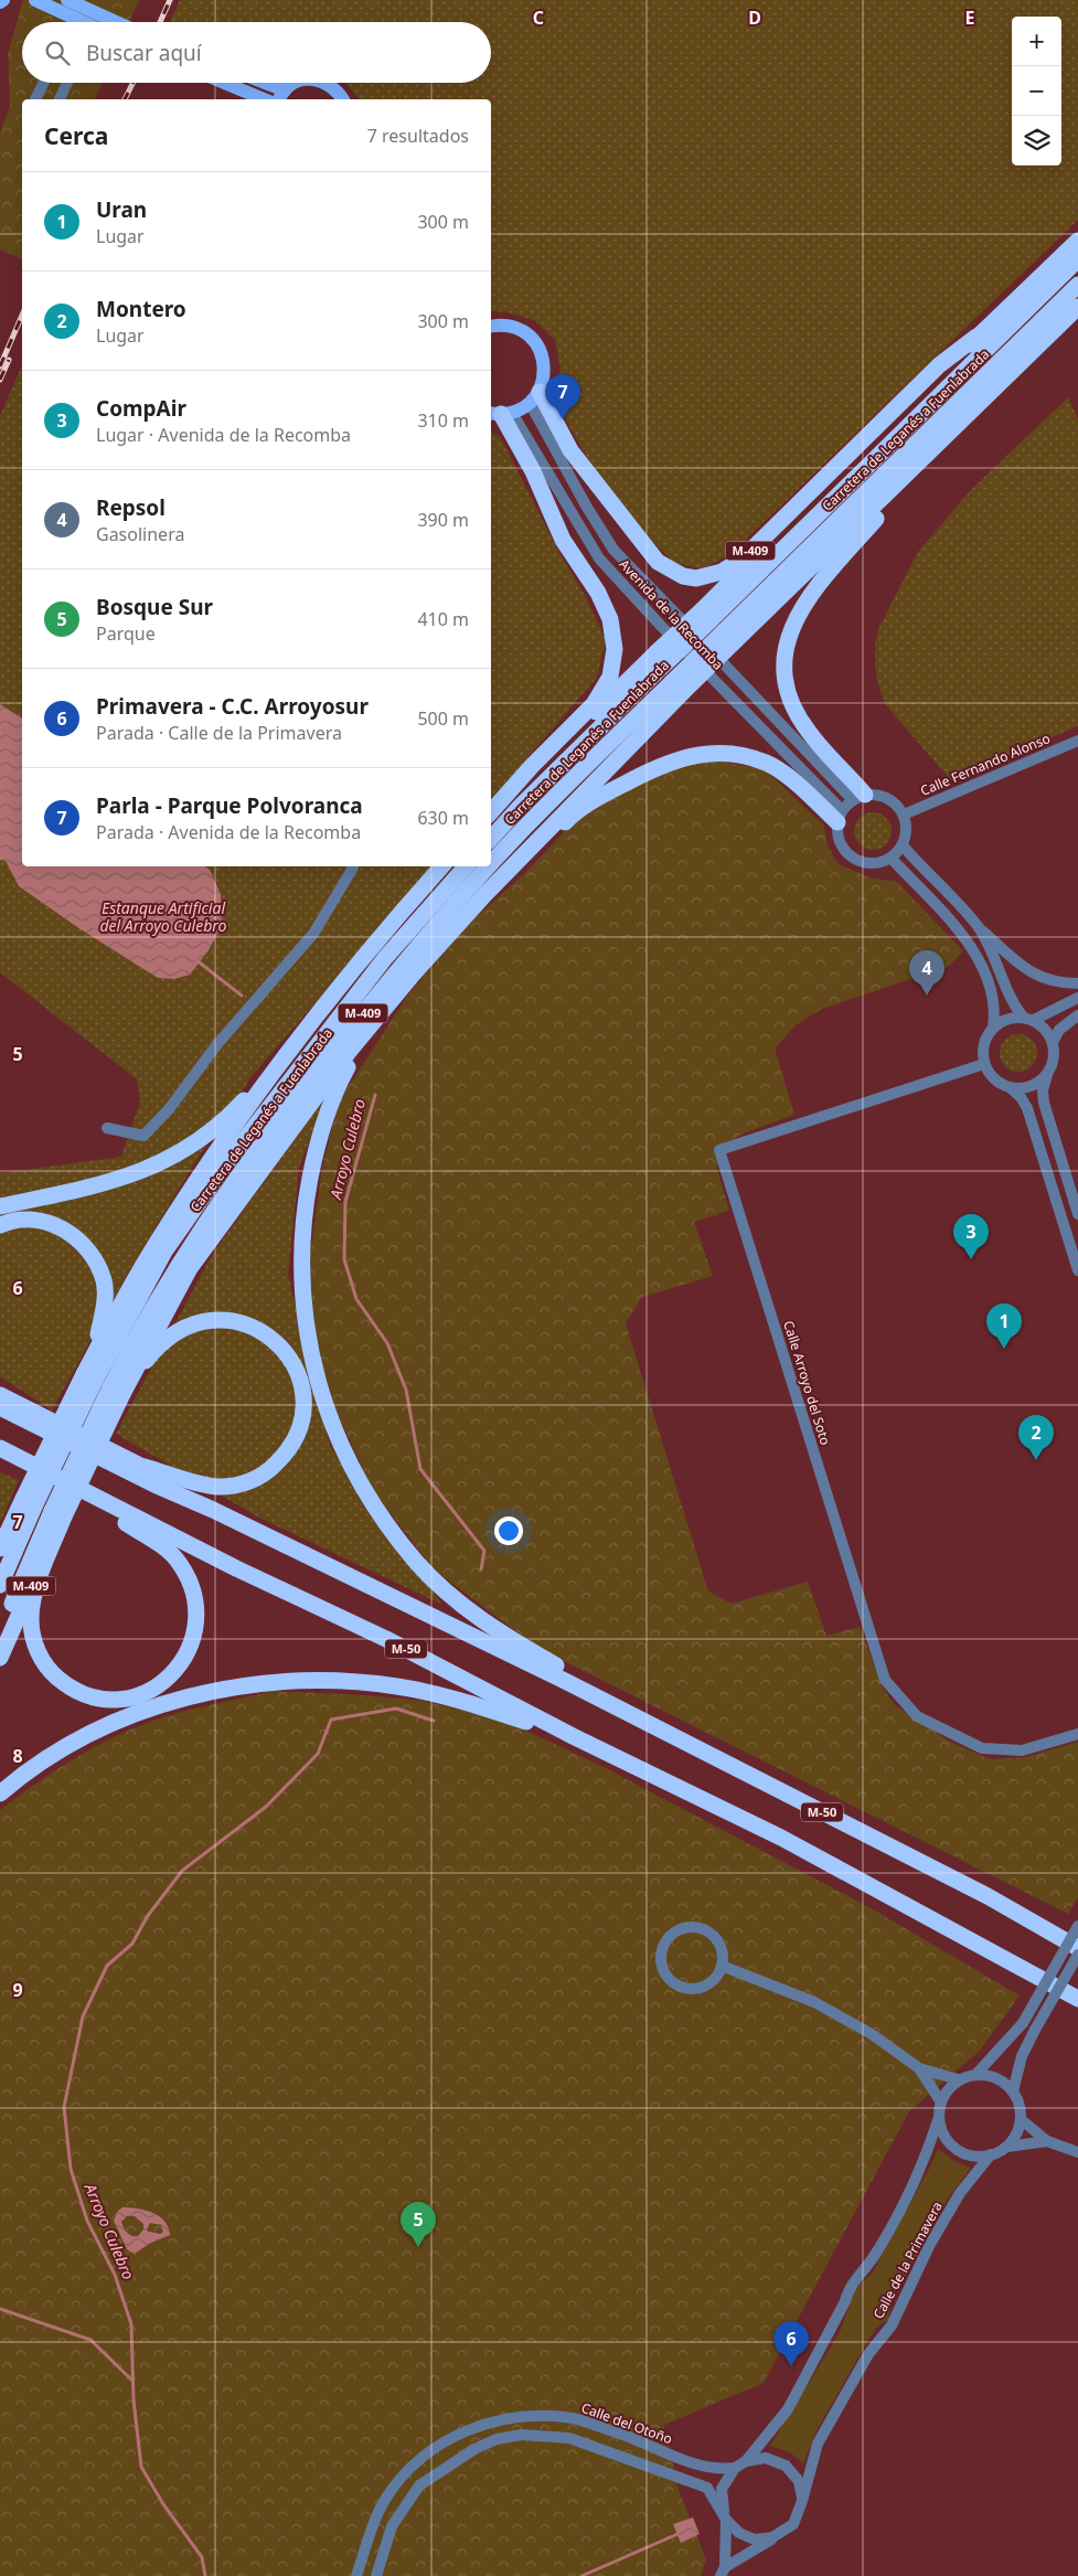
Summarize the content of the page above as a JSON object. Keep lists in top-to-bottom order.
{
  "streets": {
    "highway": ["Carretera de Leganés a Fuenlabrada", "M-409", "M-50"],
    "street": [
      "Avenida de la Recomba",
      "Calle Fernando Alonso",
      "Calle Arroyo del Soto",
      "Calle de la Primavera",
      "Calle del Otoño"
    ]
  },
  "crossings": [
    ["Carretera de Leganés a Fuenlabrada", "M-409"],
    ["M-409", "Avenida de la Recomba"],
    ["M-409", "Calle Fernando Alonso"],
    ["Avenida de la Recomba", "Calle Fernando Alonso"],
    ["Calle de la Primavera", "Calle del Otoño"]
  ],
  "water": ["Estanque Artificial del Arroyo Culebro", "Arroyo Culebro"],
  "page": {
    "map_buttons": ["+", "−"],
    "search": "Buscar aquí",
    "heading": ["Cerca", "7 resultados"],
    "list": [
      {
        "mark": "1",
        "name": "Uran",
        "note": "Lugar",
        "value": "300 m"
      },
      {
        "mark": "2",
        "name": "Montero",
        "note": "Lugar",
        "value": "300 m"
      },
      {
        "mark": "3",
        "name": "CompAir",
        "note": "Lugar · Avenida de la Recomba",
        "value": "310 m"
      },
      {
        "mark": "4",
        "name": "Repsol",
        "note": "Gasolinera",
        "value": "390 m"
      },
      {
        "mark": "5",
        "name": "Bosque Sur",
        "note": "Parque",
        "value": "410 m"
      },
      {
        "mark": "6",
        "name": "Primavera - C.C. Arroyosur",
        "note": "Parada · Calle de la Primavera",
        "value": "500 m"
      },
      {
        "mark": "7",
        "name": "Parla - Parque Polvoranca",
        "note": "Parada · Avenida de la Recomba",
        "value": "630 m"
      }
    ],
    "pins": [
      "7",
      "4",
      "3",
      "1",
      "2",
      "5",
      "6"
    ]
  },
  "grid": {
    "columns": ["C", "D", "E"],
    "rows": [
      "5",
      "6",
      "7",
      "8",
      "9"
    ]
  }
}
